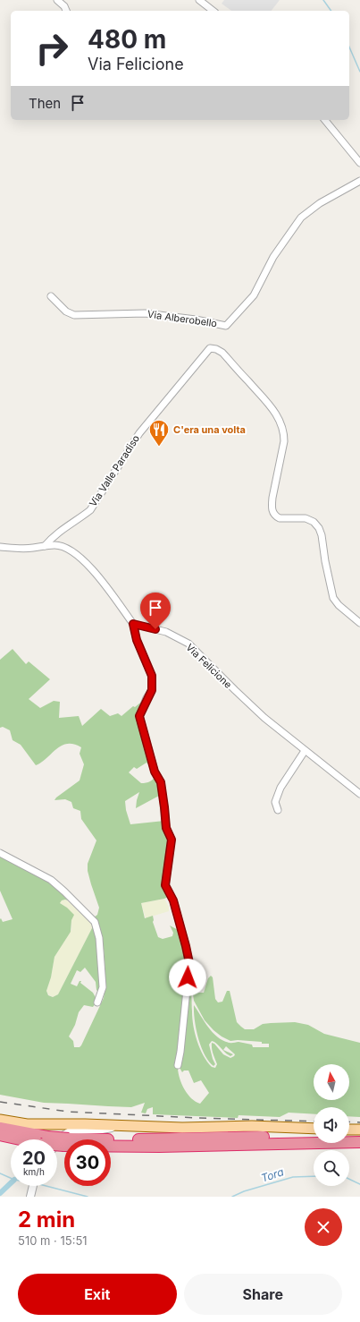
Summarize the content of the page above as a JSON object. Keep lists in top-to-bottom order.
{
  "streets": {
    "street": ["Via Alberobello", "Via Valle Paradiso", "Via Felicione"]
  },
  "water": ["Tora"],
  "places": {
    "restaurant": ["C'era una volta"]
  },
  "north": "top",
  "page": {
    "turn": ["480 m", "Via Felicione"],
    "then": "Then",
    "speed": "20 km/h",
    "limit": "30",
    "heading": ["2 min", "510 m · 15:51"],
    "buttons": ["Exit", "Share"]
  }
}
